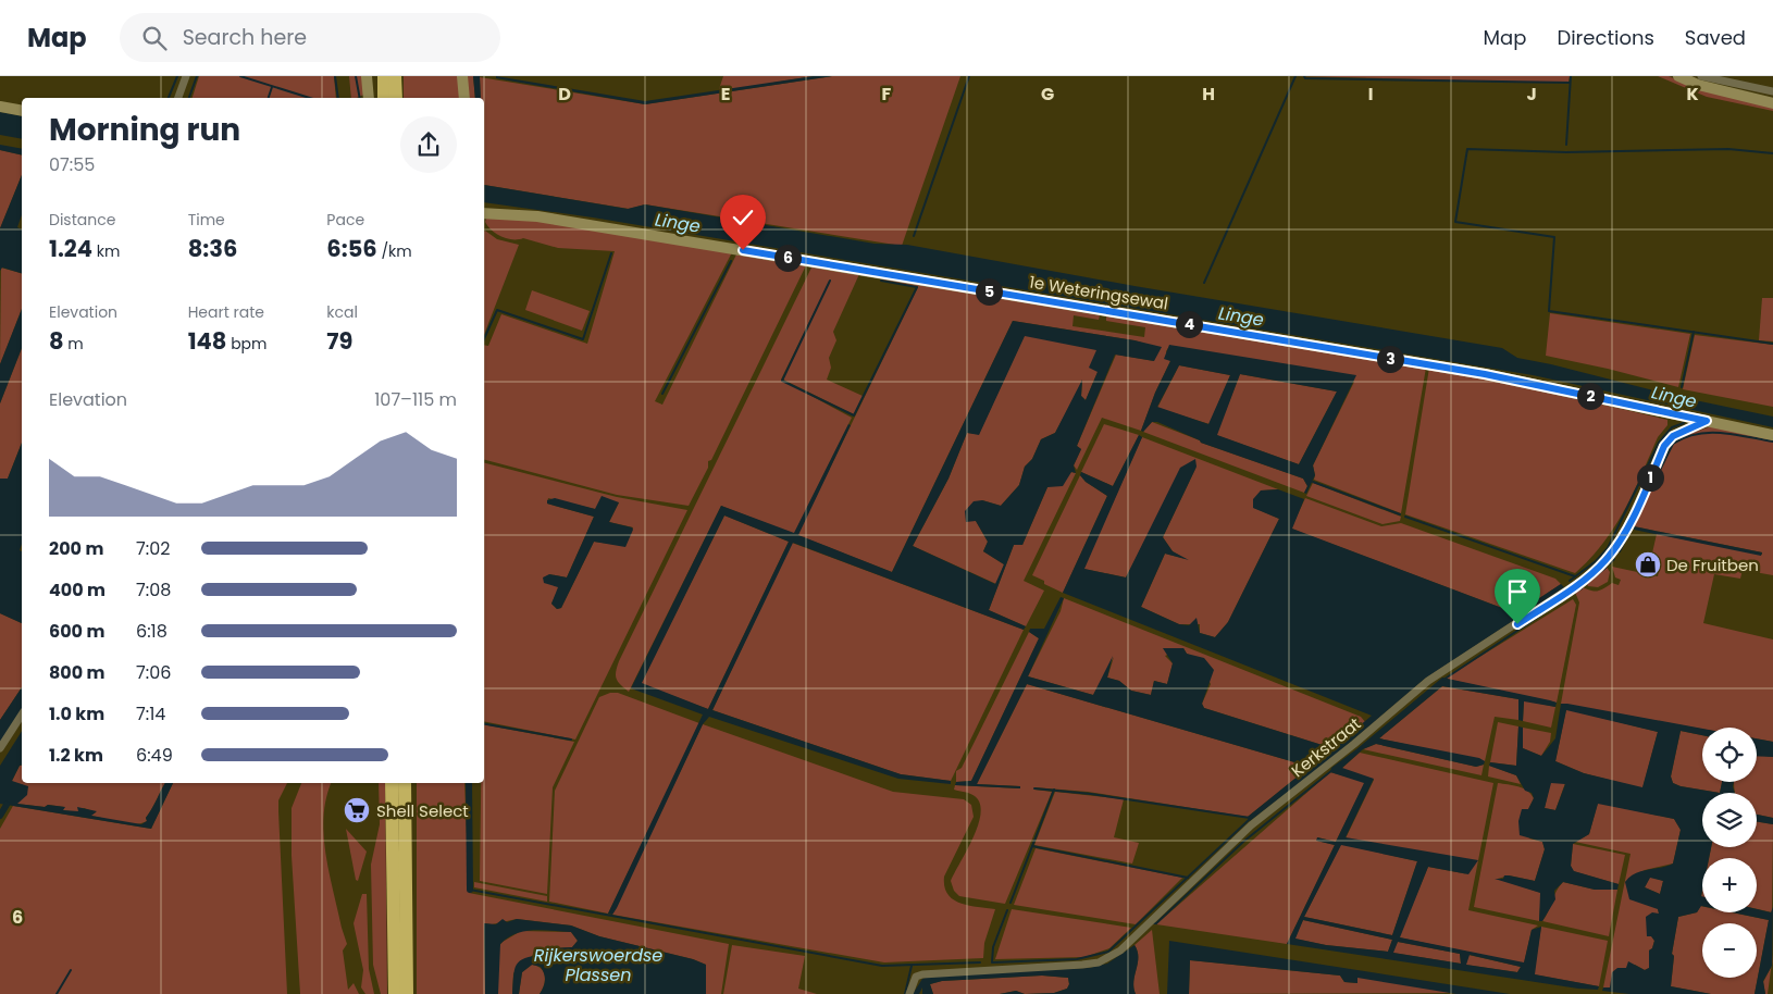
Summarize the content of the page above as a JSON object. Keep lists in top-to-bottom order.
{
  "streets": {
    "street": ["1e Weteringsewal", "Kerkstraat"]
  },
  "crossings": [
    ["1e Weteringsewal", "Kerkstraat"]
  ],
  "water": ["Linge", "Rijkerswoerdse Plassen"],
  "places": {
    "shop": ["De Fruitben"],
    "supermarket": ["Shell Select"]
  },
  "page": {
    "header": "Map",
    "search": "Search here",
    "nav": ["Map", "Directions", "Saved"],
    "heading": ["Morning run", "07:55"],
    "stats": [
      ["Distance", "1.24 km"],
      ["Time", "8:36"],
      ["Pace", "6:56 /km"],
      ["Elevation", "8 m"],
      ["Heart rate", "148 bpm"],
      ["kcal", "79"]
    ],
    "pins": [
      "6",
      "5",
      "4",
      "3",
      "2",
      "1"
    ],
    "chart": ["Elevation", "107–115 m"],
    "list": [
      {
        "name": "200 m",
        "note": "7:02"
      },
      {
        "name": "400 m",
        "note": "7:08"
      },
      {
        "name": "600 m",
        "note": "6:18"
      },
      {
        "name": "800 m",
        "note": "7:06"
      },
      {
        "name": "1.0 km",
        "note": "7:14"
      },
      {
        "name": "1.2 km",
        "note": "6:49"
      }
    ],
    "map_buttons": ["+", "−"]
  },
  "grid": {
    "columns": [
      "D",
      "E",
      "F",
      "G",
      "H",
      "I",
      "J",
      "K"
    ],
    "rows": ["6"]
  }
}
